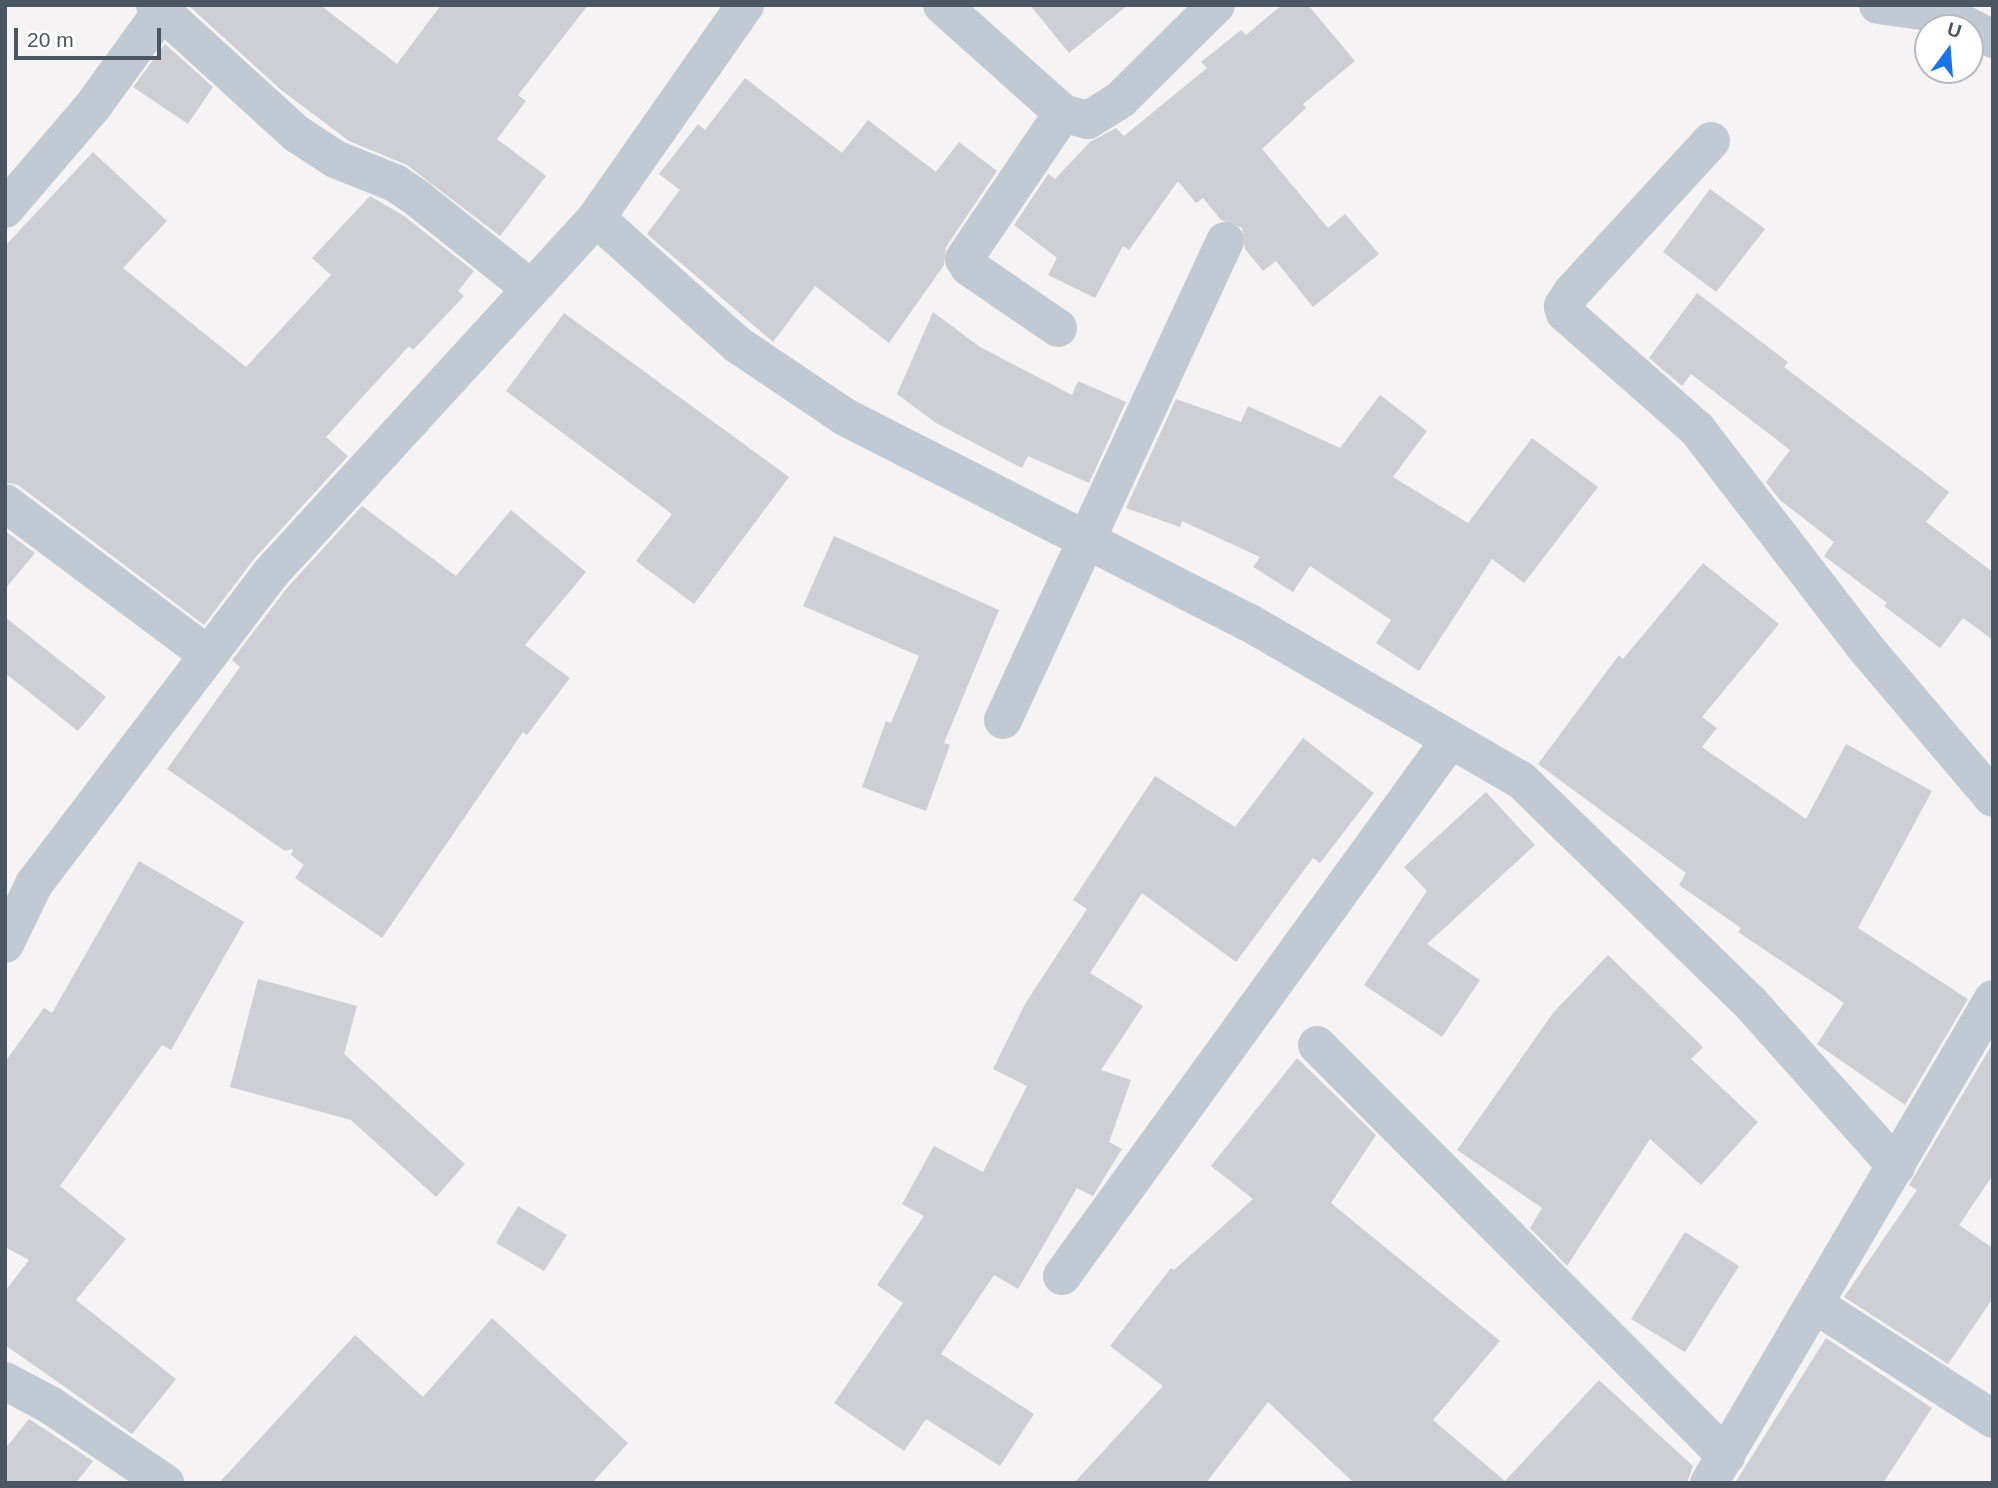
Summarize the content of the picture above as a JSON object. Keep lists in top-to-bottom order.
{
  "scale_bar": "20 m",
  "north": "top"
}
